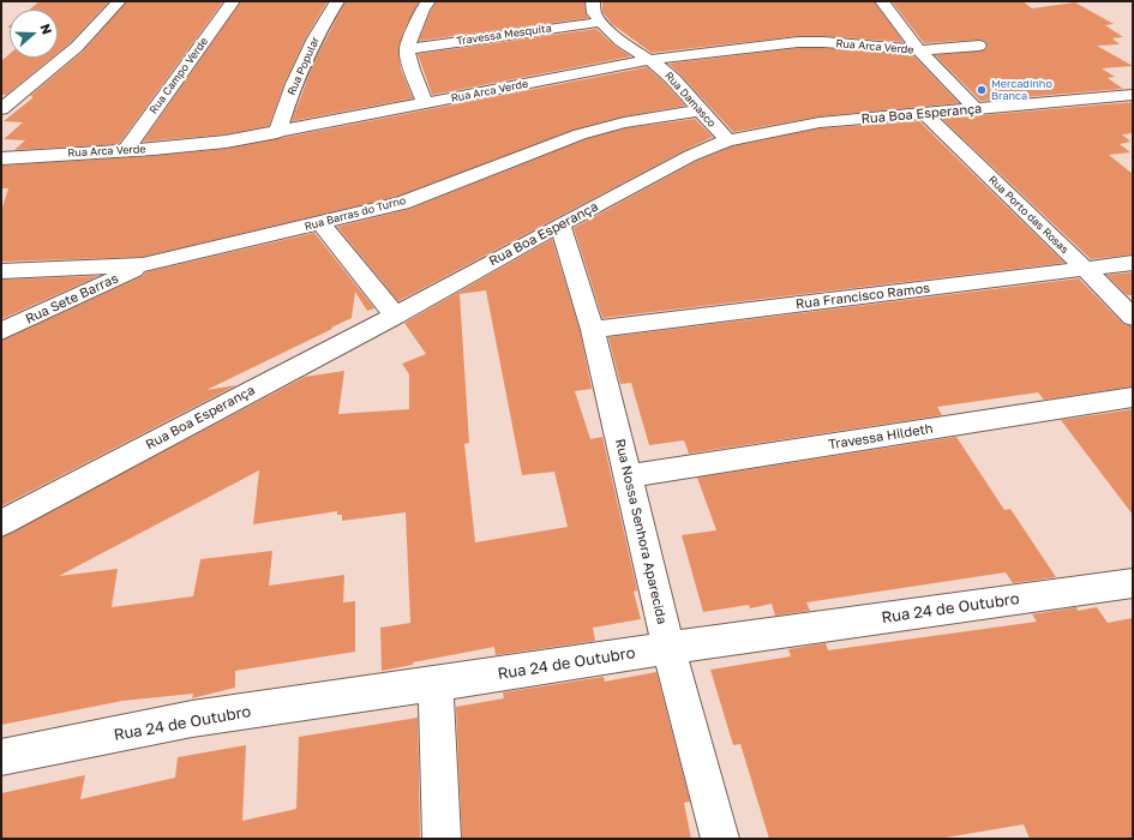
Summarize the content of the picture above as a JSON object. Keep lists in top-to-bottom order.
{
  "streets": {
    "street": [
      "Travessa Mesquita",
      "Rua Arca Verde",
      "Rua Popular",
      "Rua Campo Verde",
      "Rua Damasco",
      "Rua Boa Esperança",
      "Rua Barras do Turno",
      "Rua Porto das Rosas",
      "Rua Francisco Ramos",
      "Rua Sete Barras",
      "Travessa Hildeth",
      "Rua Nossa Senhora Aparecida",
      "Rua 24 de Outubro"
    ]
  },
  "crossings": [
    ["Travessa Mesquita", "Rua Damasco"],
    ["Rua Arca Verde", "Rua Popular"],
    ["Rua Arca Verde", "Rua Campo Verde"],
    ["Rua Arca Verde", "Rua Damasco"],
    ["Rua Damasco", "Rua Boa Esperança"],
    ["Rua Damasco", "Rua Barras do Turno"],
    ["Rua Boa Esperança", "Rua Porto das Rosas"],
    ["Rua Boa Esperança", "Rua Nossa Senhora Aparecida"],
    ["Rua Barras do Turno", "Rua Sete Barras"],
    ["Rua Porto das Rosas", "Rua Francisco Ramos"],
    ["Rua Francisco Ramos", "Rua Nossa Senhora Aparecida"],
    ["Travessa Hildeth", "Rua Nossa Senhora Aparecida"],
    ["Rua Nossa Senhora Aparecida", "Rua 24 de Outubro"]
  ],
  "places": ["Mercadinho Branca"],
  "north": "right"
}
